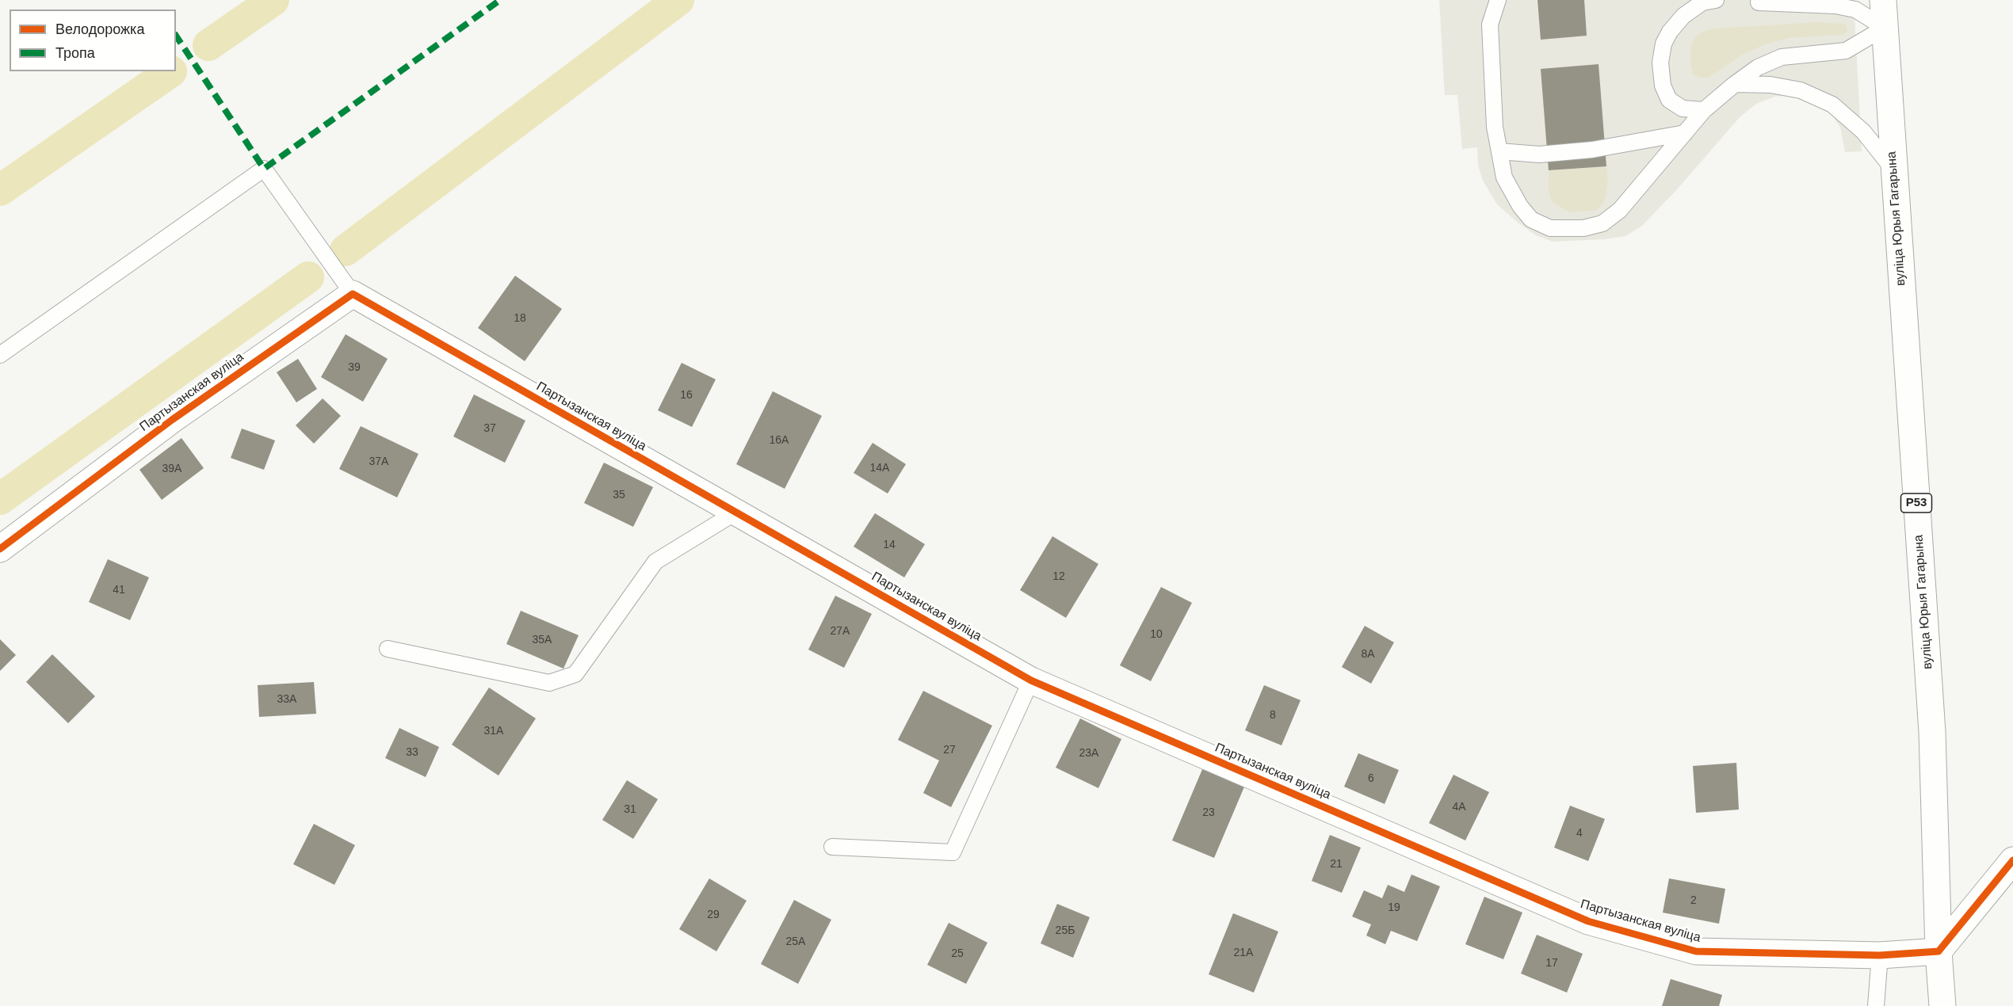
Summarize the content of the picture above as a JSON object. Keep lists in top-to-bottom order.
{
  "streets": {
    "street": ["вуліца Юрыя Гагарына", "Партызанская вуліца", "Р53"]
  },
  "crossings": [
    ["вуліца Юрыя Гагарына", "Партызанская вуліца"]
  ],
  "house_numbers": [
    "18",
    "39",
    "16",
    "37",
    "16А",
    "37А",
    "14А",
    "39А",
    "35",
    "14",
    "12",
    "41",
    "27А",
    "10",
    "35А",
    "8А",
    "33А",
    "8",
    "31А",
    "27",
    "33",
    "23А",
    "6",
    "4А",
    "31",
    "23",
    "4",
    "21",
    "2",
    "19",
    "29",
    "25Б",
    "25А",
    "21А",
    "25",
    "17"
  ],
  "legend": ["Велодорожка", "Тропа"]
}
